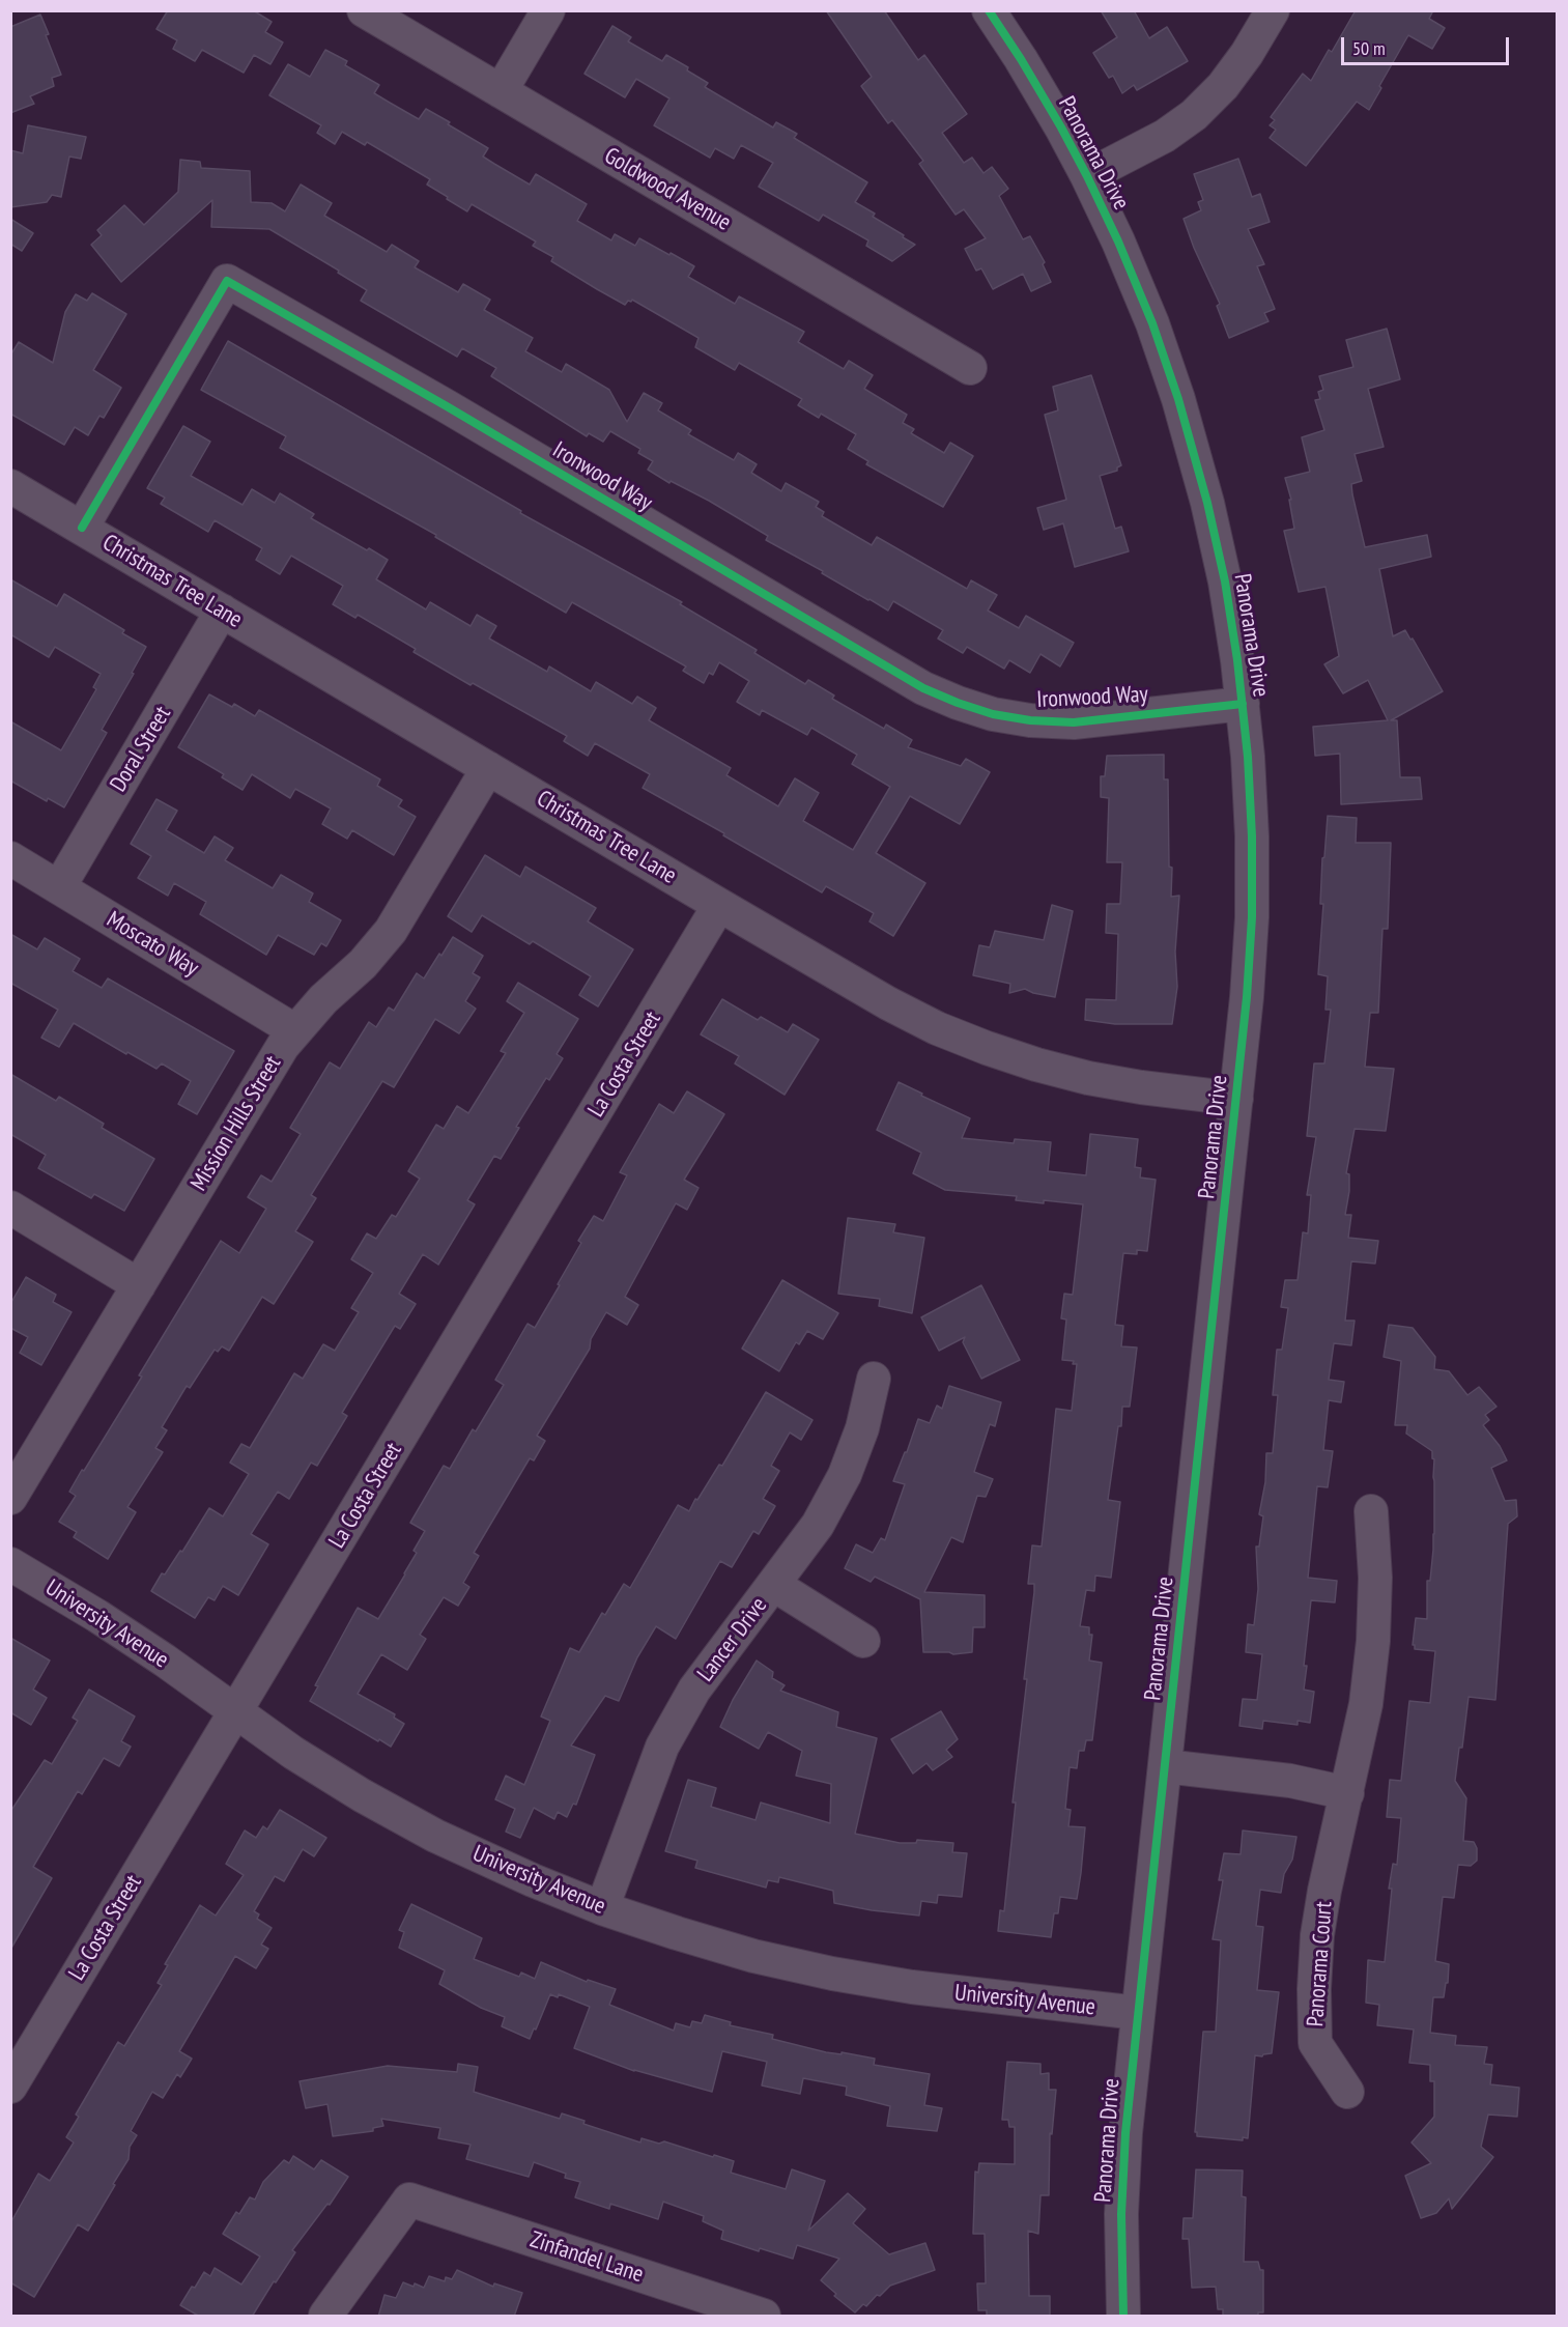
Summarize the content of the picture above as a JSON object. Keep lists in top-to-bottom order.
{
  "streets": {
    "street": [
      "Panorama Drive",
      "Goldwood Avenue",
      "Ironwood Way",
      "Christmas Tree Lane",
      "Doral Street",
      "Moscato Way",
      "La Costa Street",
      "Mission Hills Street",
      "University Avenue",
      "Lancer Drive",
      "Panorama Court",
      "Zinfandel Lane"
    ]
  },
  "crossings": [
    ["Panorama Drive", "Ironwood Way"],
    ["Panorama Drive", "Christmas Tree Lane"],
    ["Panorama Drive", "University Avenue"],
    ["Ironwood Way", "Christmas Tree Lane"],
    ["Christmas Tree Lane", "Doral Street"],
    ["Christmas Tree Lane", "La Costa Street"],
    ["Christmas Tree Lane", "Mission Hills Street"],
    ["Doral Street", "Moscato Way"],
    ["Moscato Way", "Mission Hills Street"],
    ["La Costa Street", "University Avenue"],
    ["University Avenue", "Lancer Drive"]
  ],
  "scale_bar": "50 m"
}
